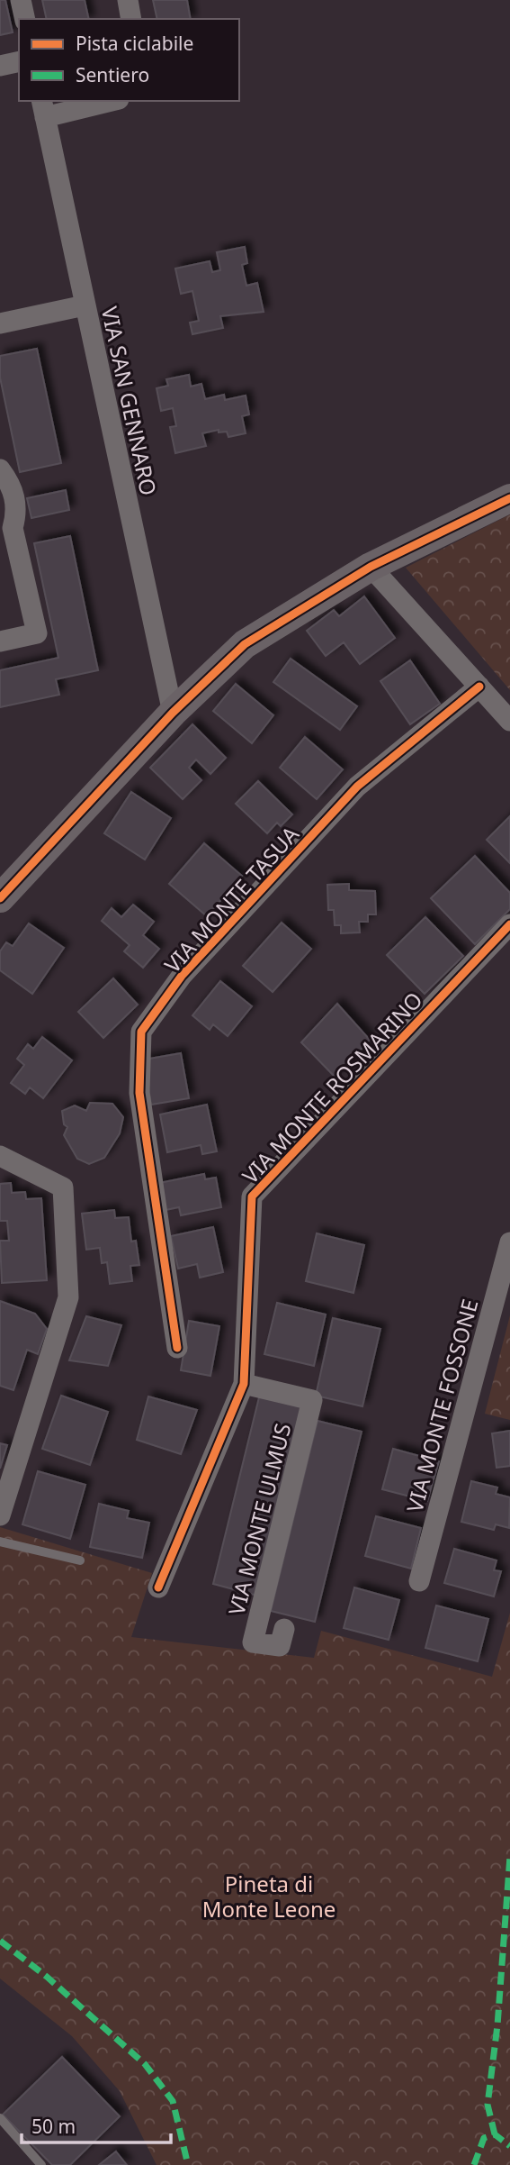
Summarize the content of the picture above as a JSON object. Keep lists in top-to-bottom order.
{
  "streets": {
    "street": [
      "VIA SAN GENNARO",
      "VIA MONTE TASUA",
      "VIA MONTE ROSMARINO",
      "VIA MONTE FOSSONE",
      "VIA MONTE ULMUS"
    ]
  },
  "crossings": [
    ["VIA MONTE ROSMARINO", "VIA MONTE ULMUS"]
  ],
  "parks": ["Pineta di Monte Leone"],
  "legend": ["Pista ciclabile", "Sentiero"],
  "scale_bar": "50 m"
}
